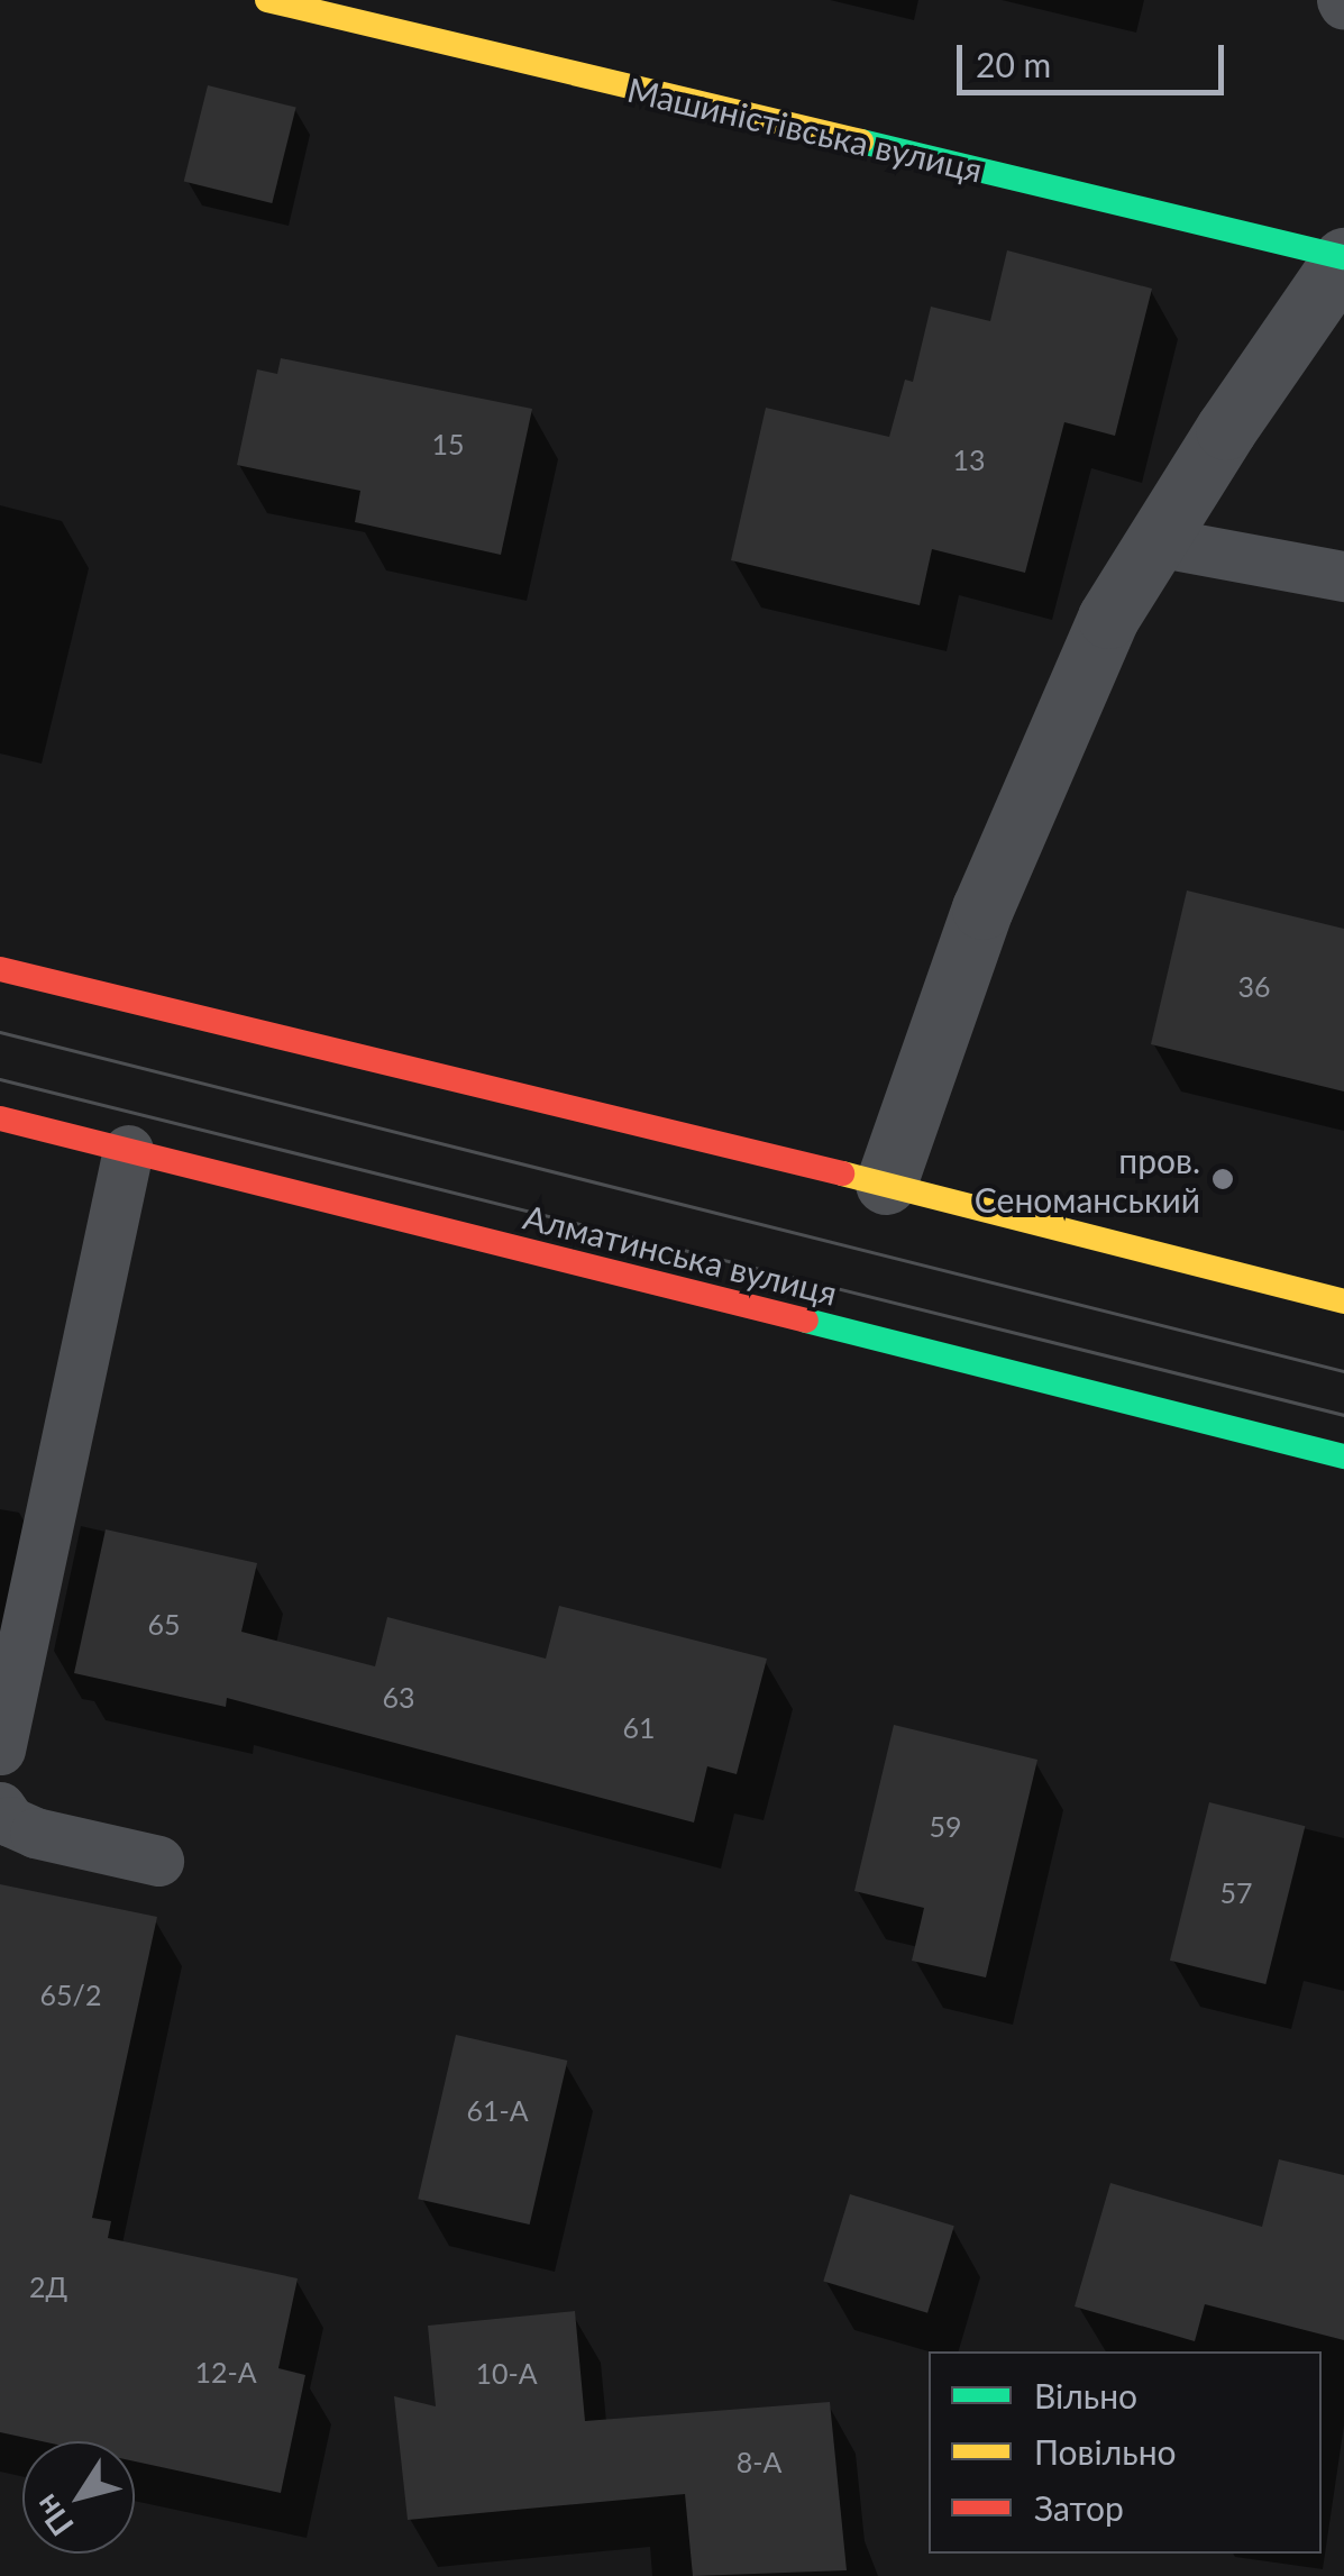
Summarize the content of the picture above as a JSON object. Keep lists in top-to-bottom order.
{
  "streets": {
    "street": ["Машиністівська вулиця", "Алматинська вулиця"]
  },
  "places": ["пров. Сеноманський"],
  "house_numbers": [
    "15",
    "13",
    "36",
    "65",
    "63",
    "61",
    "59",
    "57",
    "65/2",
    "61-А",
    "2Д",
    "12-А",
    "10-А",
    "8-А"
  ],
  "legend": ["Вільно", "Повільно", "Затор"],
  "scale_bar": "20 m",
  "north": "bottom left"
}
